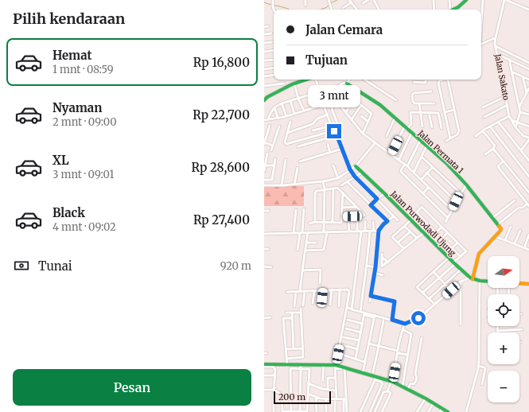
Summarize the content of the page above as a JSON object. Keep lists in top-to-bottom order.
{
  "streets": {
    "street": ["Jalan Sakato", "Jalan Permata 1", "Jalan Purwodadi Ujung"]
  },
  "scale_bar": "200 m",
  "north": "right",
  "page": {
    "heading": "Pilih kendaraan",
    "banner": ["Jalan Cemara", "Tujuan"],
    "list": [
      {
        "name": "Hemat",
        "note": "1 mnt · 08:59",
        "value": "Rp 16,800"
      },
      {
        "name": "Nyaman",
        "note": "2 mnt · 09:00",
        "value": "Rp 22,700"
      },
      {
        "name": "XL",
        "note": "3 mnt · 09:01",
        "value": "Rp 28,600"
      },
      {
        "name": "Black",
        "note": "4 mnt · 09:02",
        "value": "Rp 27,400"
      }
    ],
    "bubble": "3 mnt",
    "pay": ["Tunai", "920 m"],
    "map_buttons": ["+", "−"],
    "buttons": "Pesan",
    "scale": "200 m"
  }
}
